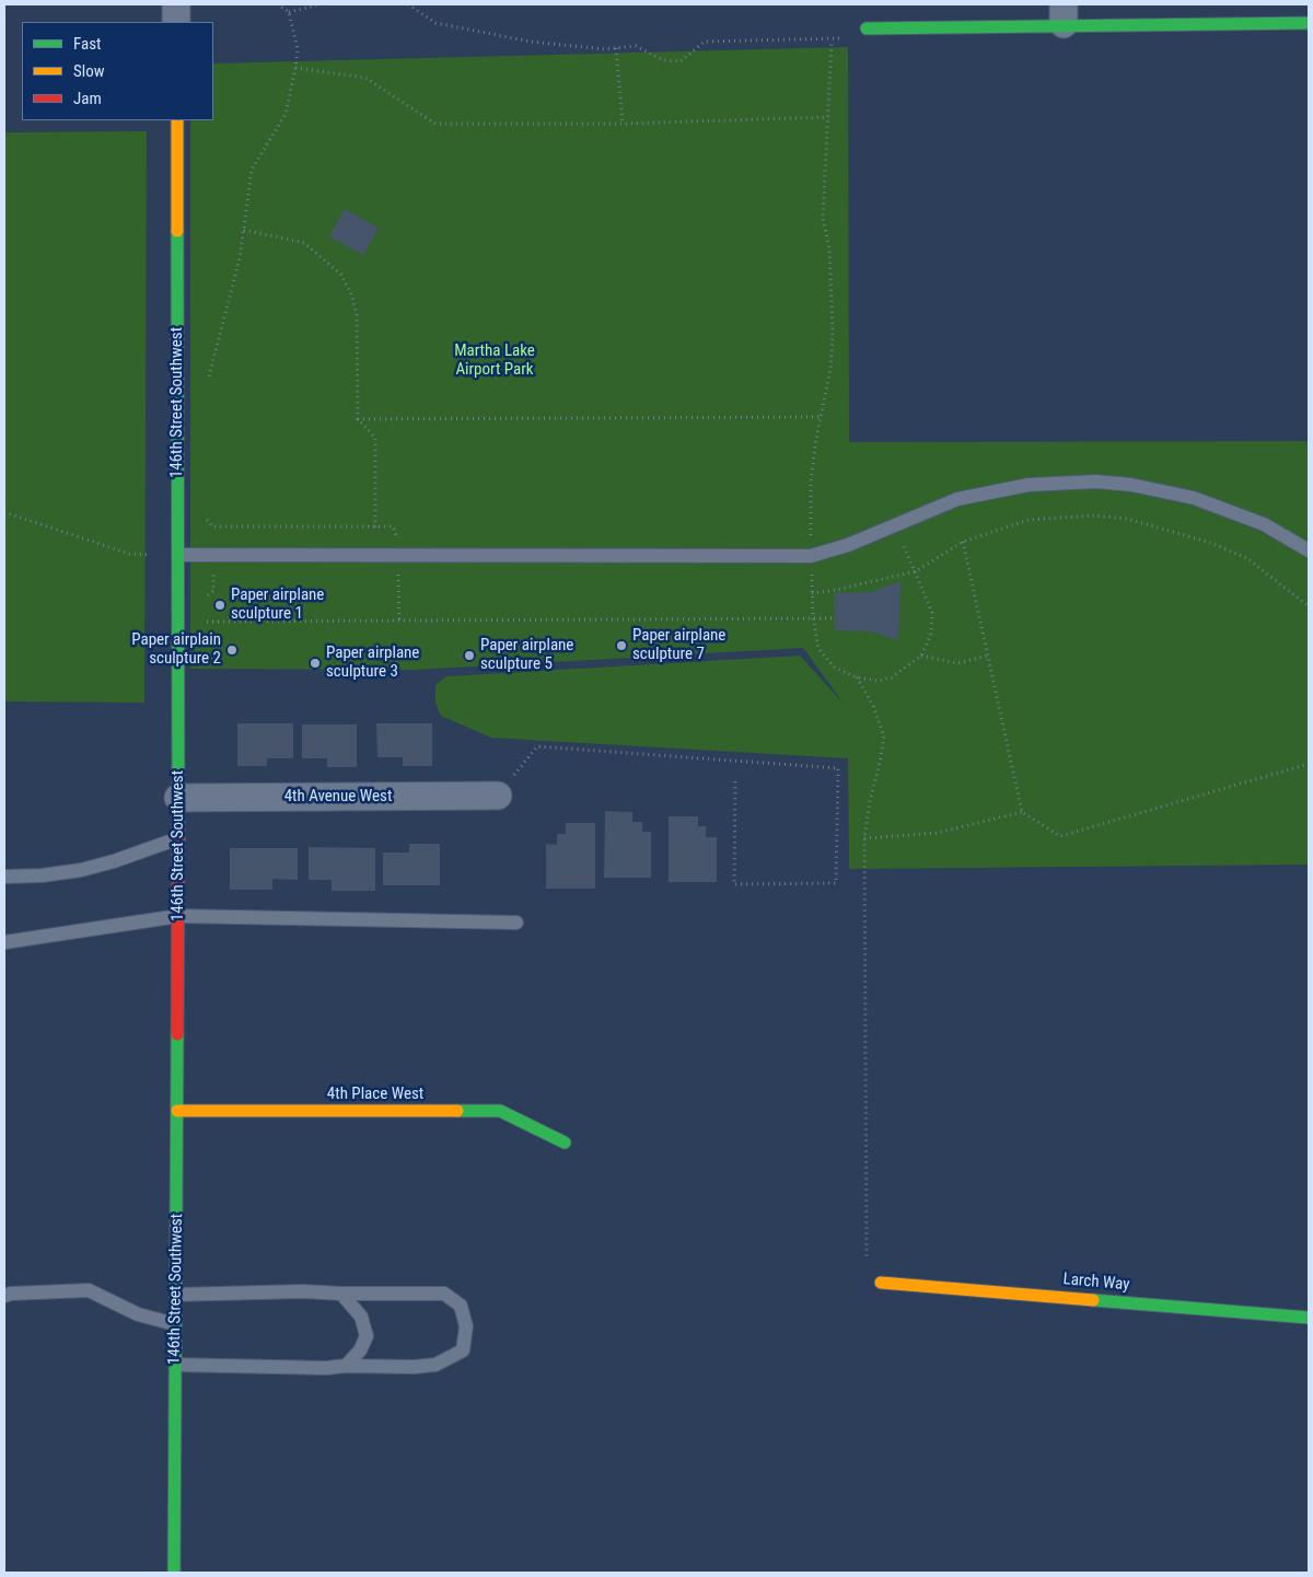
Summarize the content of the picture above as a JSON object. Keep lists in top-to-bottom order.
{
  "streets": {
    "street": [
      "146th Street Southwest",
      "4th Avenue West",
      "4th Place West",
      "Larch Way"
    ]
  },
  "crossings": [
    ["146th Street Southwest", "4th Avenue West"],
    ["146th Street Southwest", "4th Place West"]
  ],
  "parks": ["Martha Lake Airport Park"],
  "places": [
    "Paper airplane sculpture 1",
    "Paper airplane sculpture 7",
    "Paper airplain sculpture 2",
    "Paper airplane sculpture 5",
    "Paper airplane sculpture 3"
  ],
  "legend": ["Fast", "Slow", "Jam"]
}
